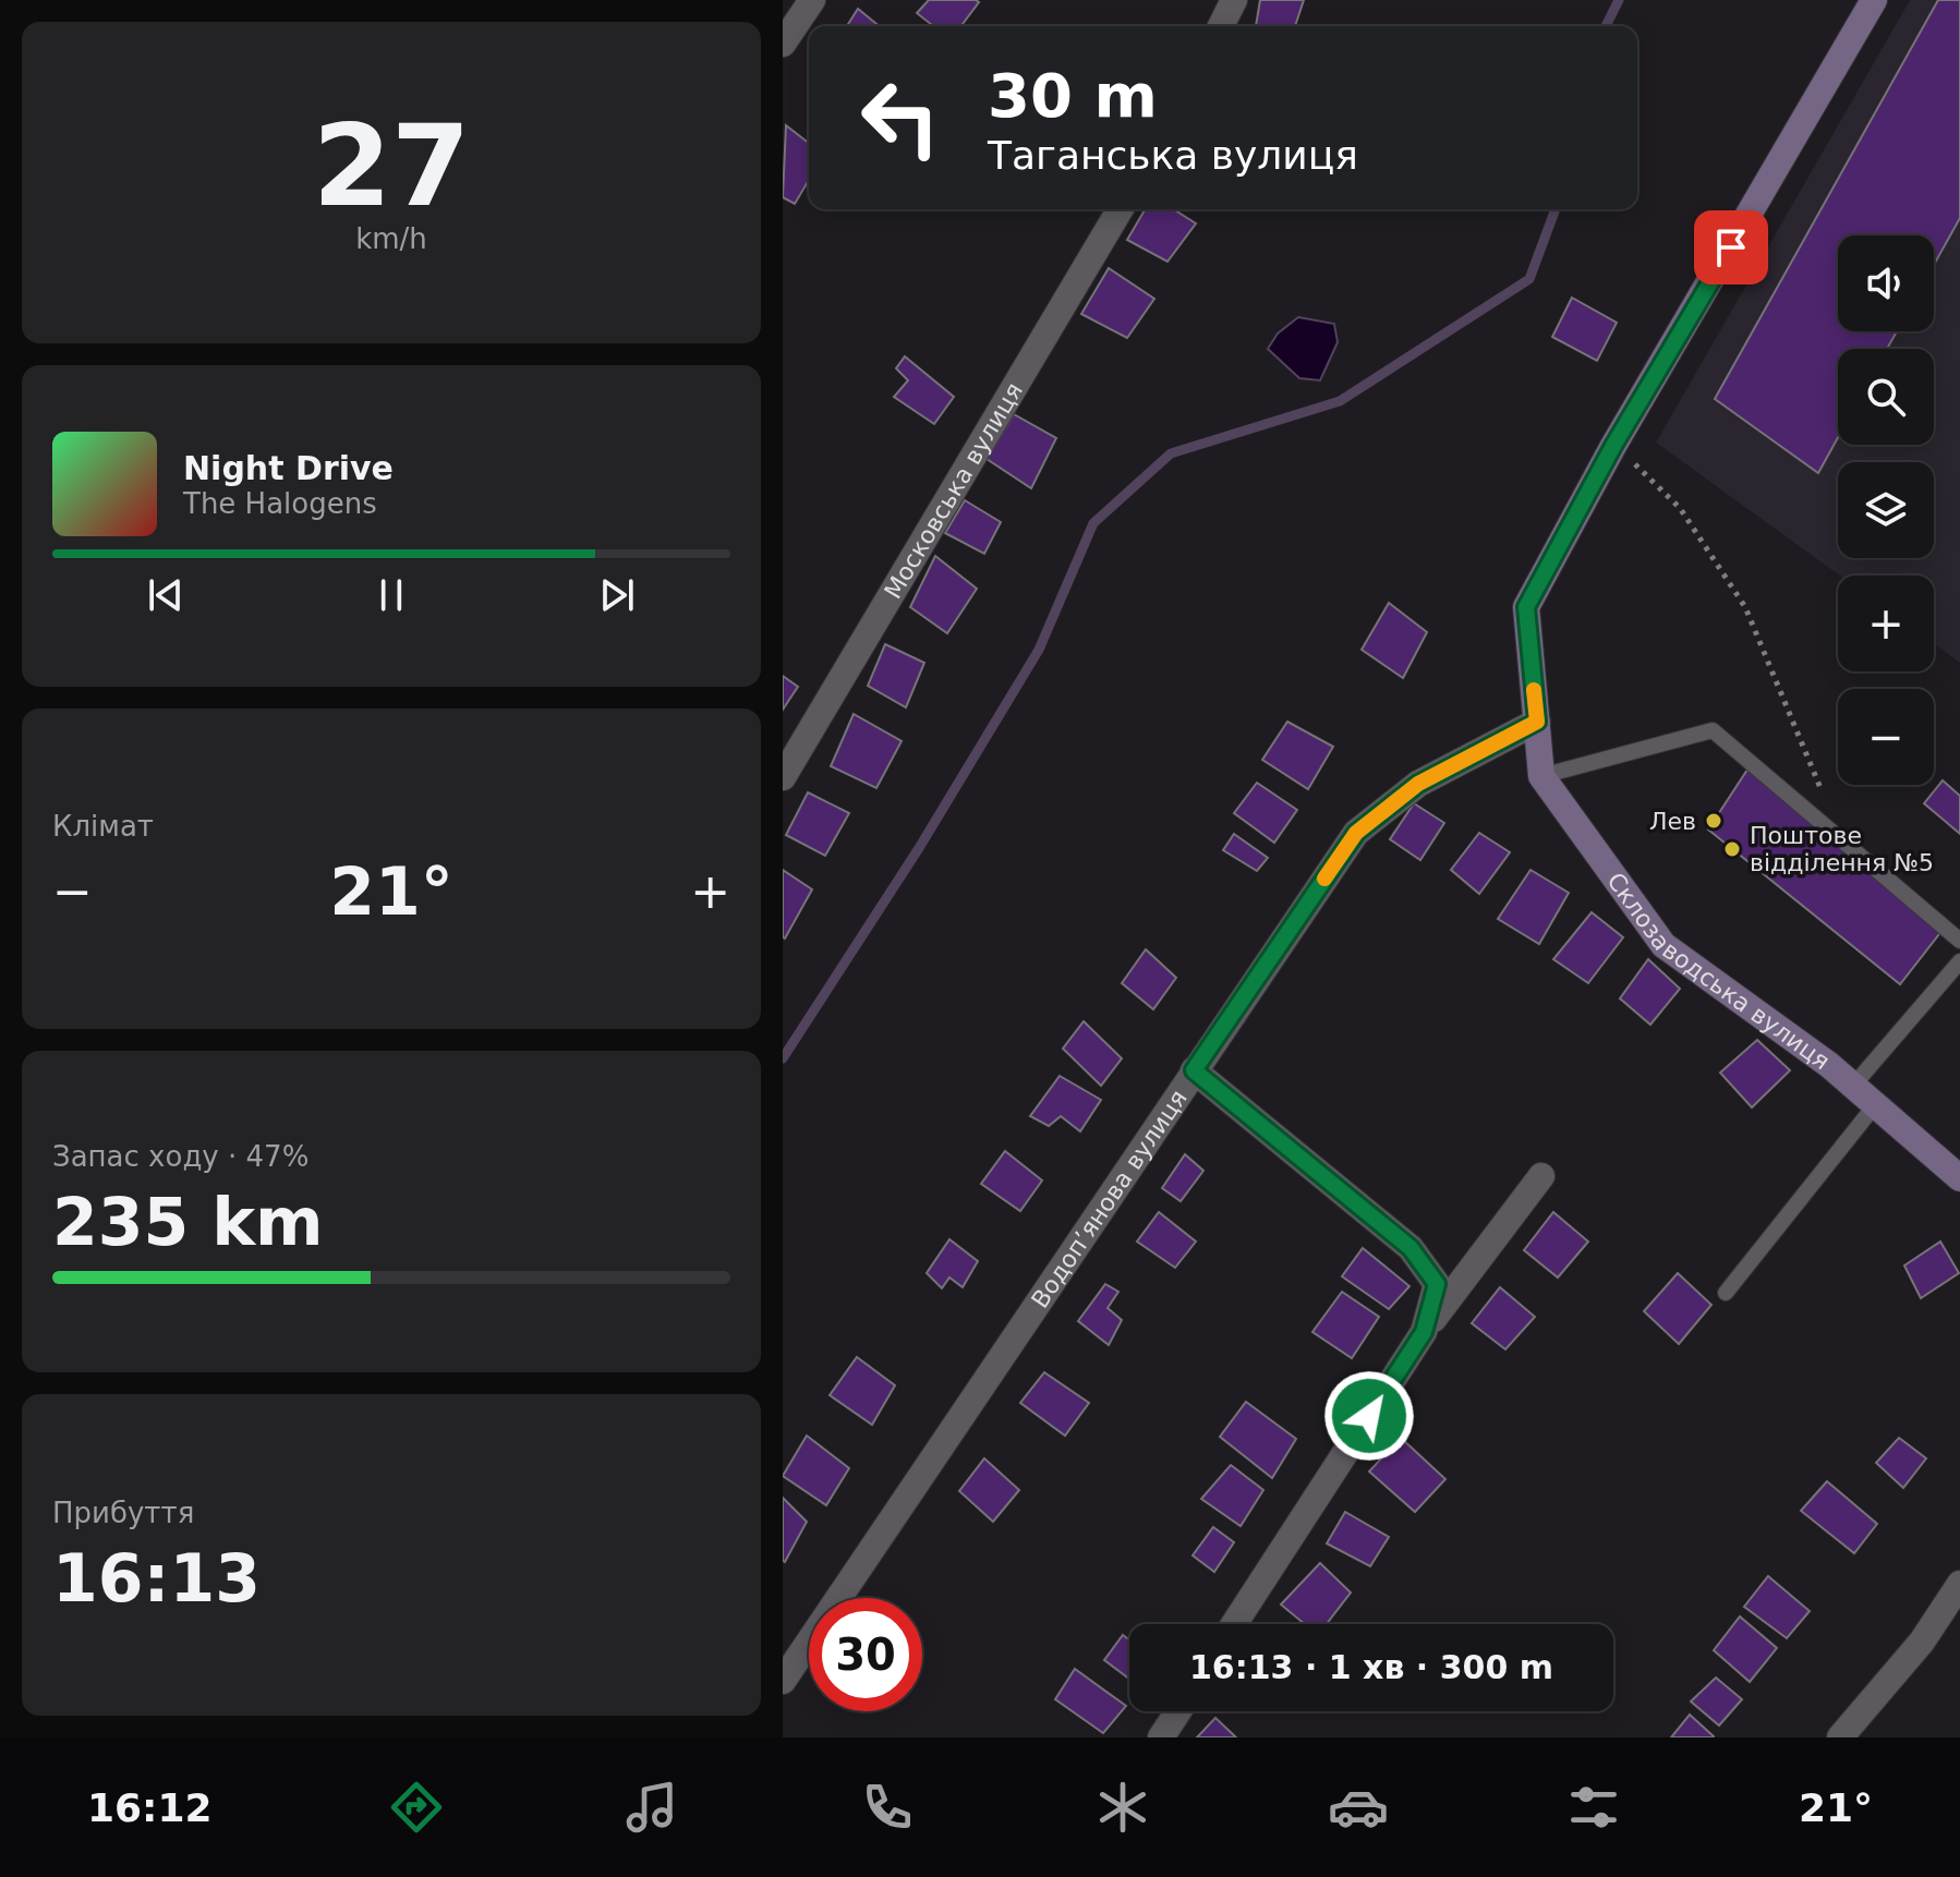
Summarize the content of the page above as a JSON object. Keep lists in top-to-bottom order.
{
  "streets": {
    "street": ["Московська вулиця", "Склозаводська вулиця", "Водоп’янова вулиця"]
  },
  "places": ["Лев", "Поштове відділення №5"],
  "page": {
    "tile": [
      ["27", "km/h"],
      "Клімат",
      ["Запас ходу · 47%", "235 km"],
      ["Прибуття", "16:13"]
    ],
    "turn": ["30 m", "Таганська вулиця"],
    "map_buttons": ["+", "−"],
    "song": ["Night Drive", "The Halogens"],
    "heat": ["−", "21°", "+"],
    "limit": "30",
    "trip": "16:13 · 1 хв · 300 m",
    "tabs": ["16:12", "21°"]
  }
}
